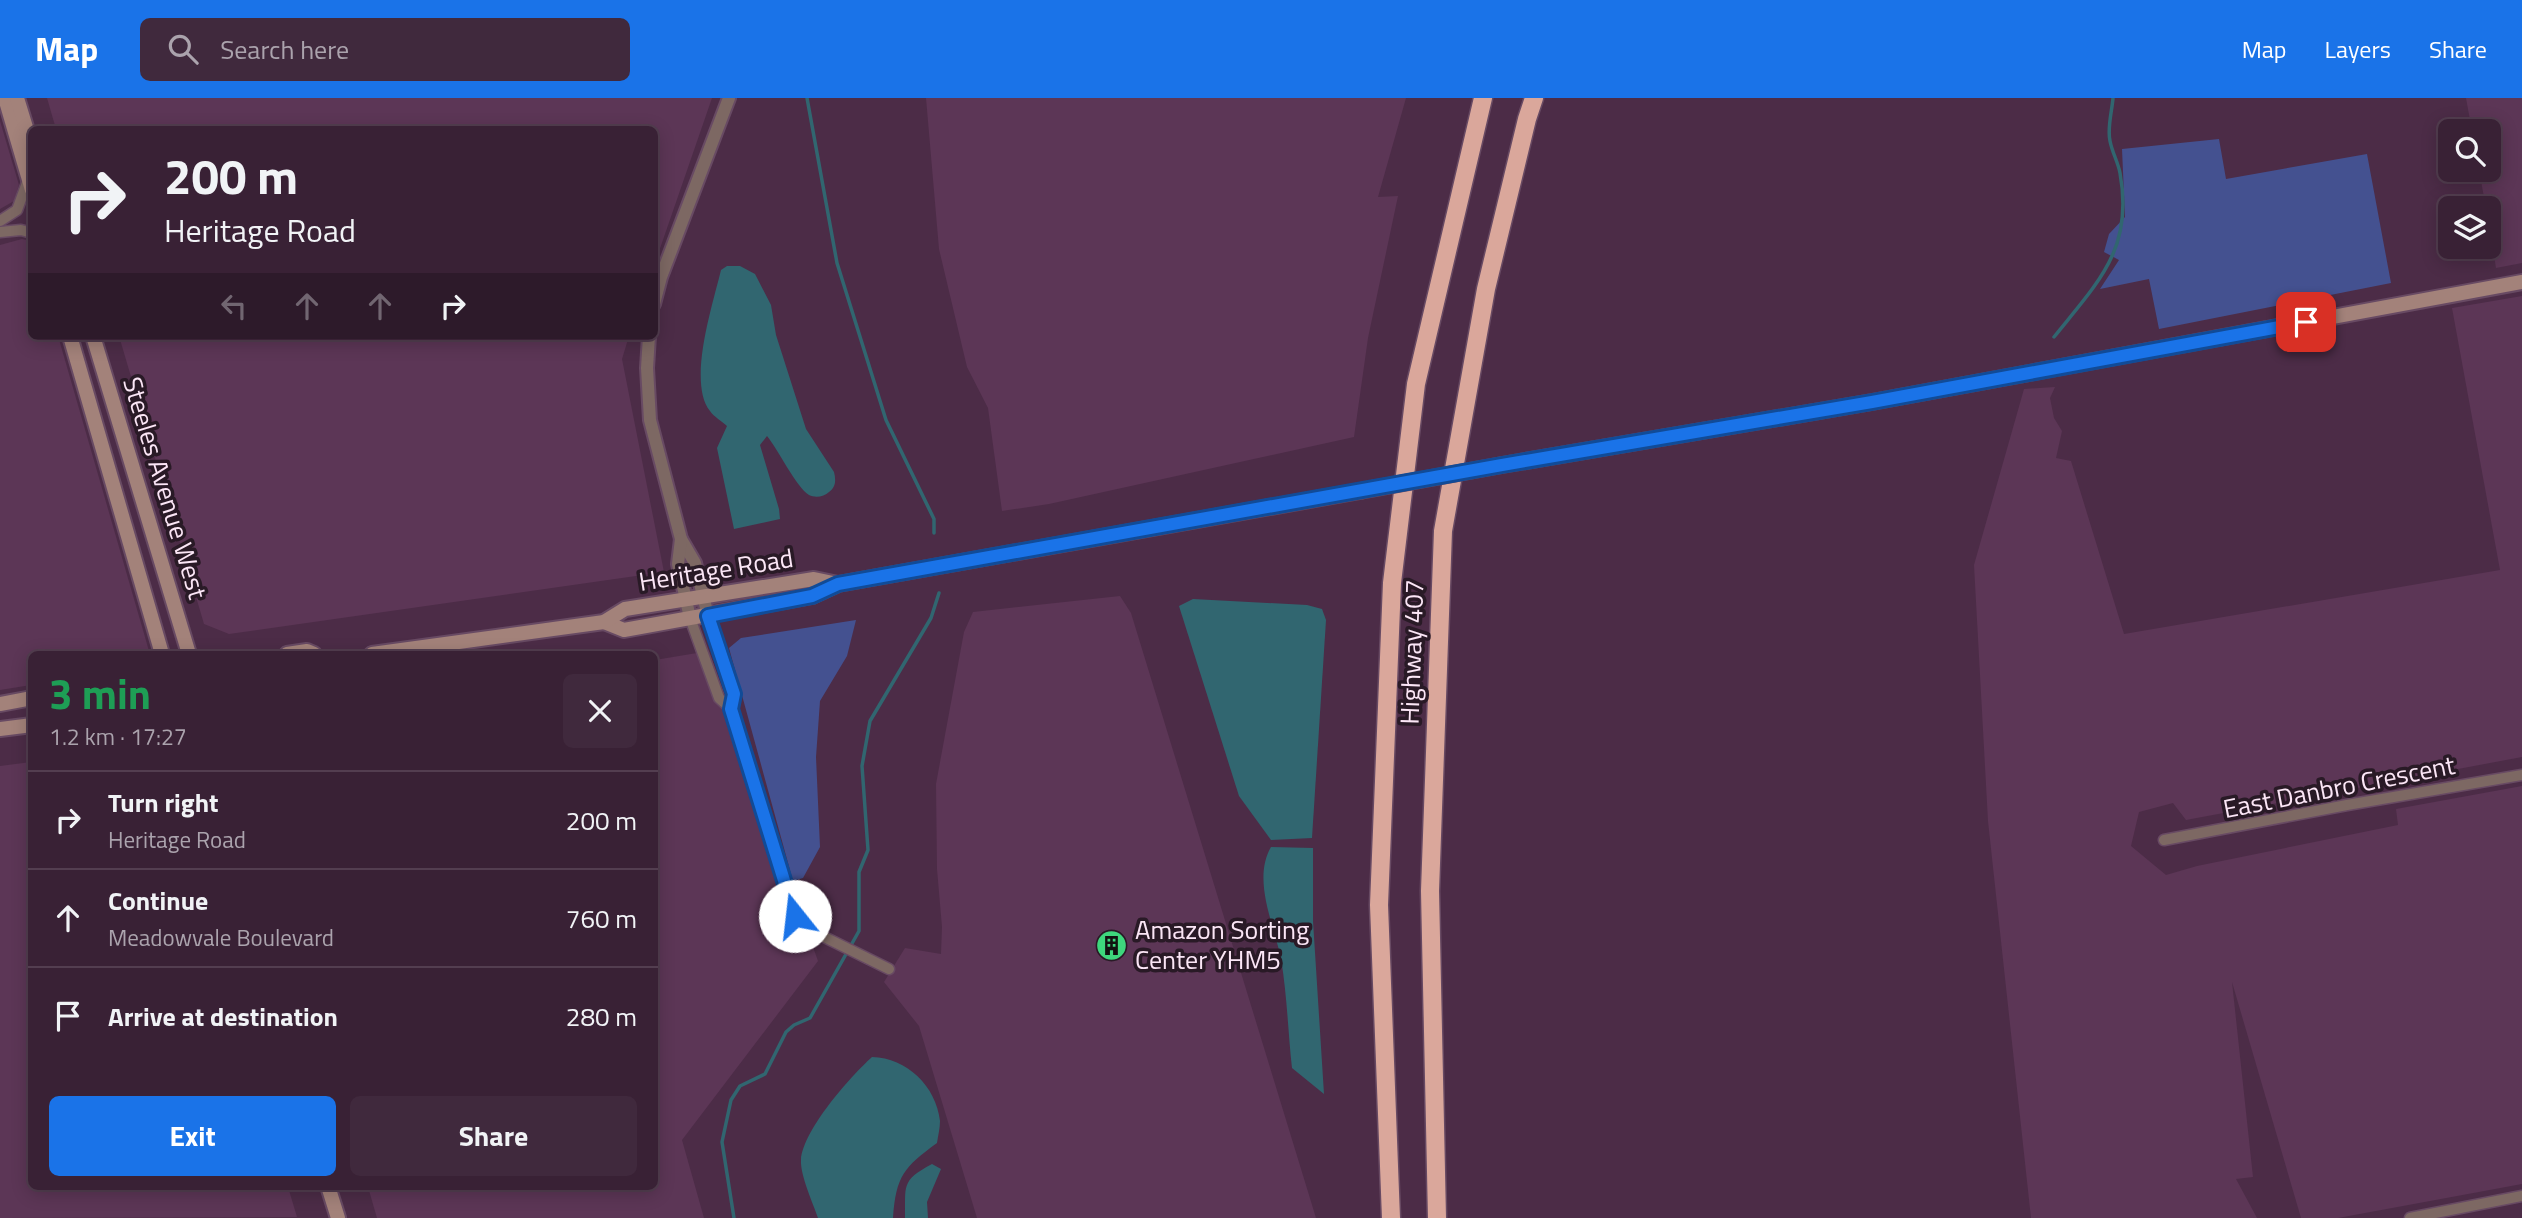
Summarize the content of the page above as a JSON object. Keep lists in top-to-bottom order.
{
  "streets": {
    "highway": ["Highway 407"],
    "main road": ["Steeles Avenue West", "Heritage Road"],
    "street": ["East Danbro Crescent"]
  },
  "places": {
    "building": ["Amazon Sorting Center YHM5"]
  },
  "page": {
    "header": "Map",
    "search": "Search here",
    "nav": ["Map", "Layers", "Share"],
    "turn": ["200 m", "Heritage Road"],
    "heading": ["3 min", "1.2 km · 17:27"],
    "list": [
      {
        "name": "Turn right",
        "note": "Heritage Road",
        "value": "200 m"
      },
      {
        "name": "Continue",
        "note": "Meadowvale Boulevard",
        "value": "760 m"
      },
      {
        "name": "Arrive at destination",
        "value": "280 m"
      }
    ],
    "buttons": ["Exit", "Share"]
  }
}
